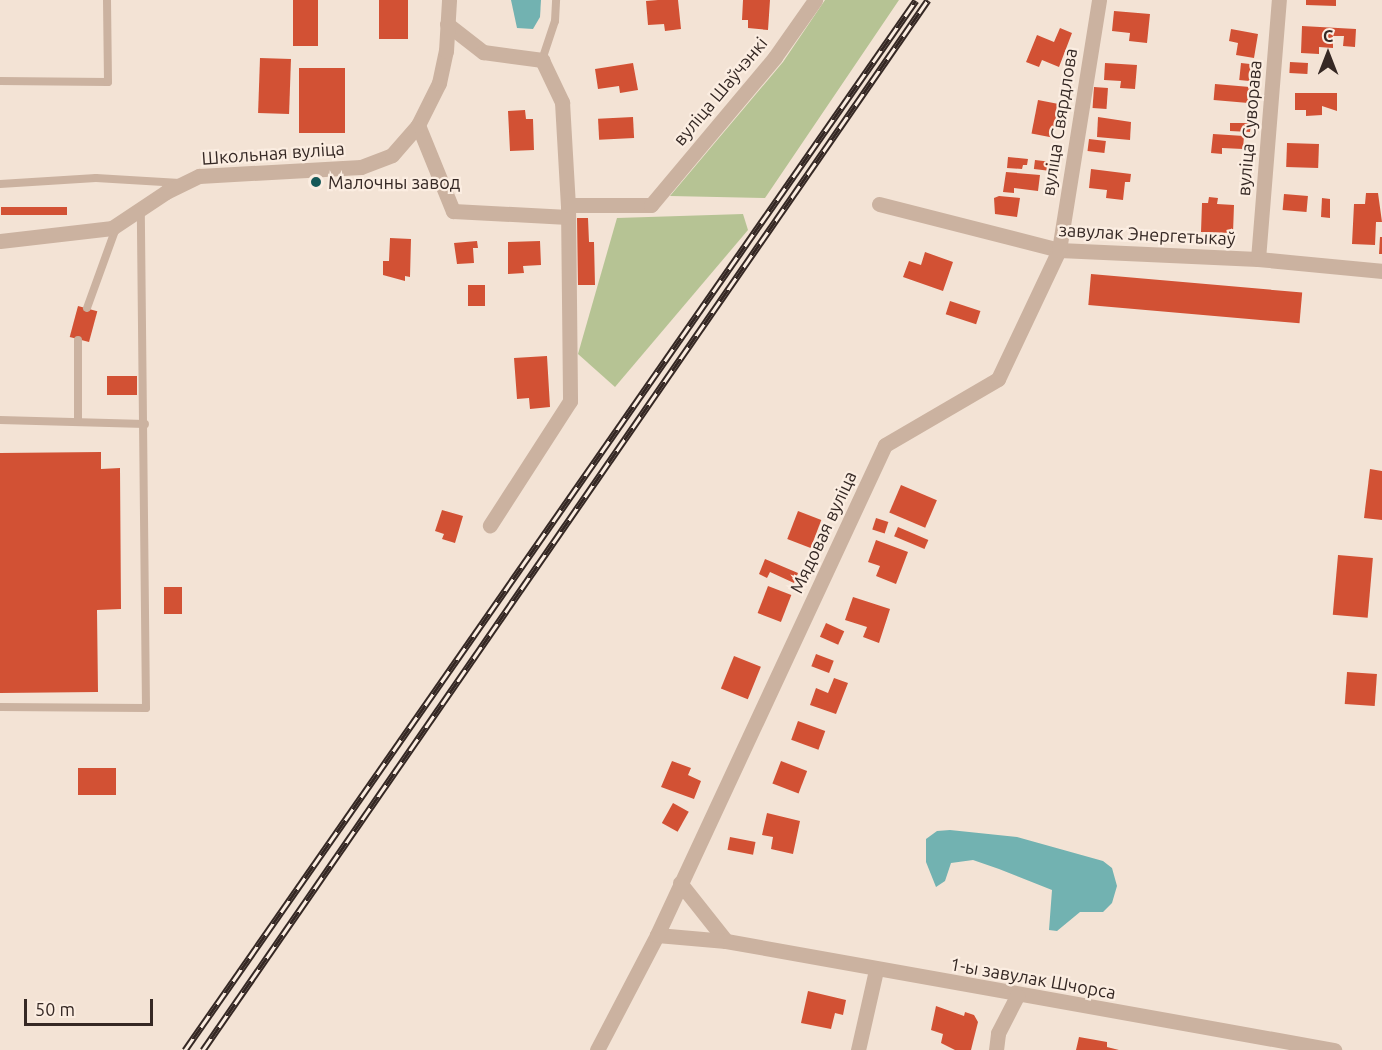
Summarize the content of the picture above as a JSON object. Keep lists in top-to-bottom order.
{
  "streets": {
    "street": [
      "вуліца Шаўчэнкі",
      "вуліца Свярдлова",
      "вуліца Суворава",
      "Школьная вуліца",
      "завулак Энергетыкаў",
      "Мядовая вуліца",
      "1-ы завулак Шчорса"
    ]
  },
  "crossings": [
    ["вуліца Свярдлова", "завулак Энергетыкаў"],
    ["вуліца Свярдлова", "Мядовая вуліца"],
    ["вуліца Суворава", "завулак Энергетыкаў"],
    ["завулак Энергетыкаў", "Мядовая вуліца"],
    ["Мядовая вуліца", "1-ы завулак Шчорса"]
  ],
  "places": ["Малочны завод"],
  "scale_bar": "50 m",
  "north": "top"
}
